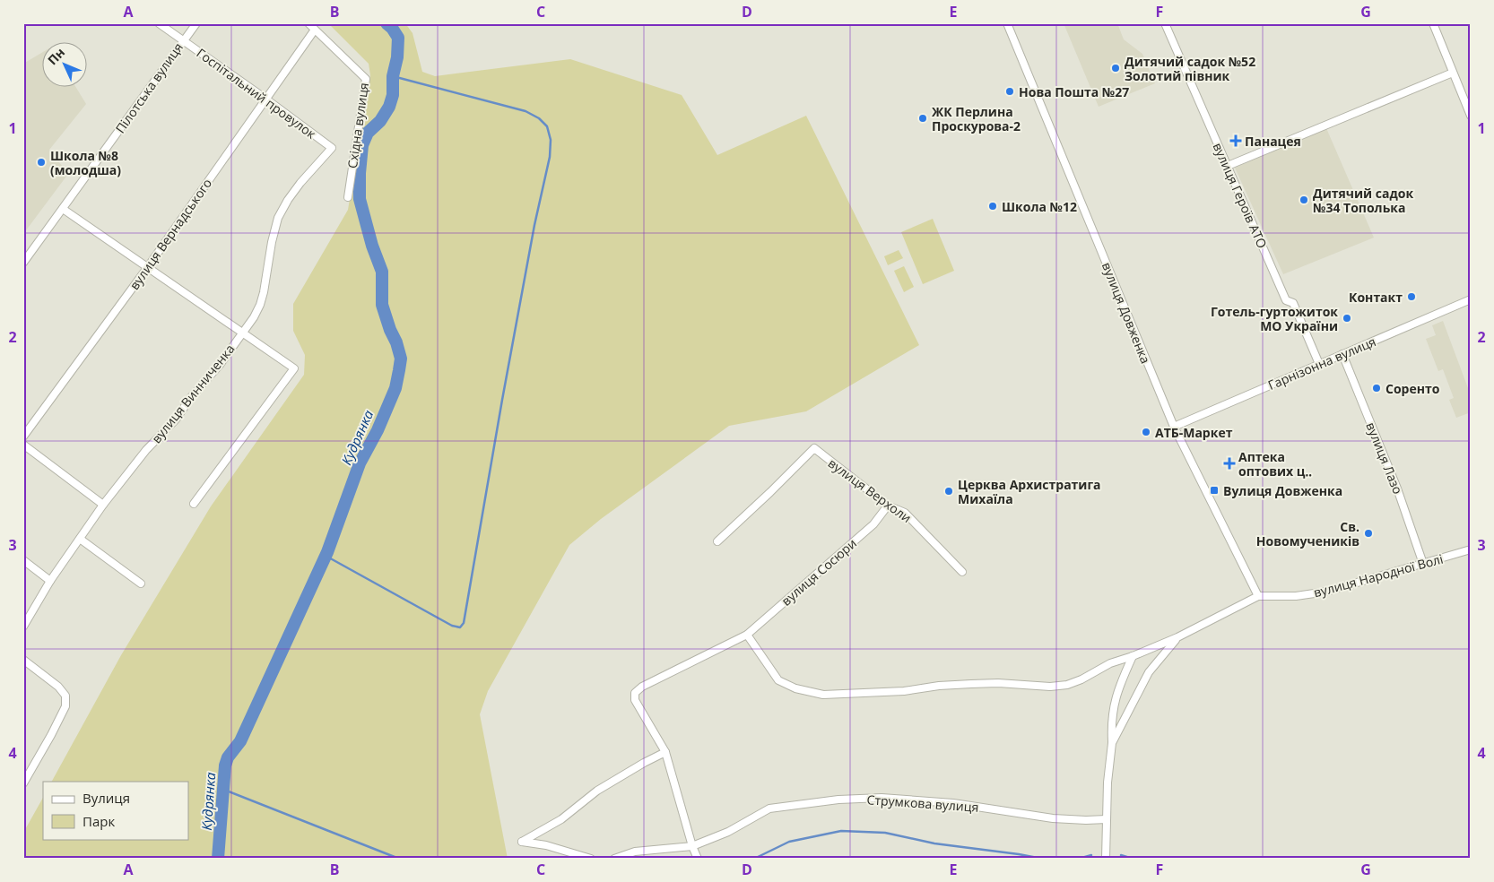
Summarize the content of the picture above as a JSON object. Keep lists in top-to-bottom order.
{
  "streets": {
    "street": [
      "Пілотська вулиця",
      "Госпітальний провулок",
      "Східна вулиця",
      "вулиця Героїв АТО",
      "вулиця Вернадського",
      "вулиця Довженка",
      "Гарнізонна вулиця",
      "вулиця Винниченка",
      "вулиця Лазо",
      "вулиця Верхоли",
      "вулиця Сосюри",
      "вулиця Народної Волі",
      "Струмкова вулиця"
    ]
  },
  "crossings": [
    ["Пілотська вулиця", "Госпітальний провулок"],
    ["Госпітальний провулок", "вулиця Вернадського"],
    ["Госпітальний провулок", "вулиця Винниченка"],
    ["Східна вулиця", "вулиця Вернадського"],
    ["вулиця Героїв АТО", "Гарнізонна вулиця"],
    ["вулиця Довженка", "Гарнізонна вулиця"],
    ["вулиця Довженка", "вулиця Народної Волі"],
    ["Гарнізонна вулиця", "вулиця Лазо"],
    ["вулиця Лазо", "вулиця Народної Волі"],
    ["вулиця Верхоли", "вулиця Сосюри"]
  ],
  "water": ["Кудрянка"],
  "places": {
    "other": [
      "Дитячий садок №52 Золотий півник",
      "Нова Пошта №27",
      "ЖК Перлина Проскурова-2",
      "Школа №8 (молодша)",
      "Дитячий садок №34 Тополька",
      "Школа №12",
      "Контакт",
      "Готель-гуртожиток МО України",
      "Соренто",
      "АТБ-Маркет",
      "Церква Архистратига Михаїла",
      "Св. Новомучеників"
    ],
    "health": ["Панацея", "Аптека оптових ц‥"],
    "transit": ["Вулиця Довженка"]
  },
  "legend": ["Вулиця", "Парк"],
  "north": "top left",
  "grid": {
    "columns": [
      "A",
      "B",
      "C",
      "D",
      "E",
      "F",
      "G"
    ],
    "rows": [
      "1",
      "2",
      "3",
      "4"
    ]
  }
}
